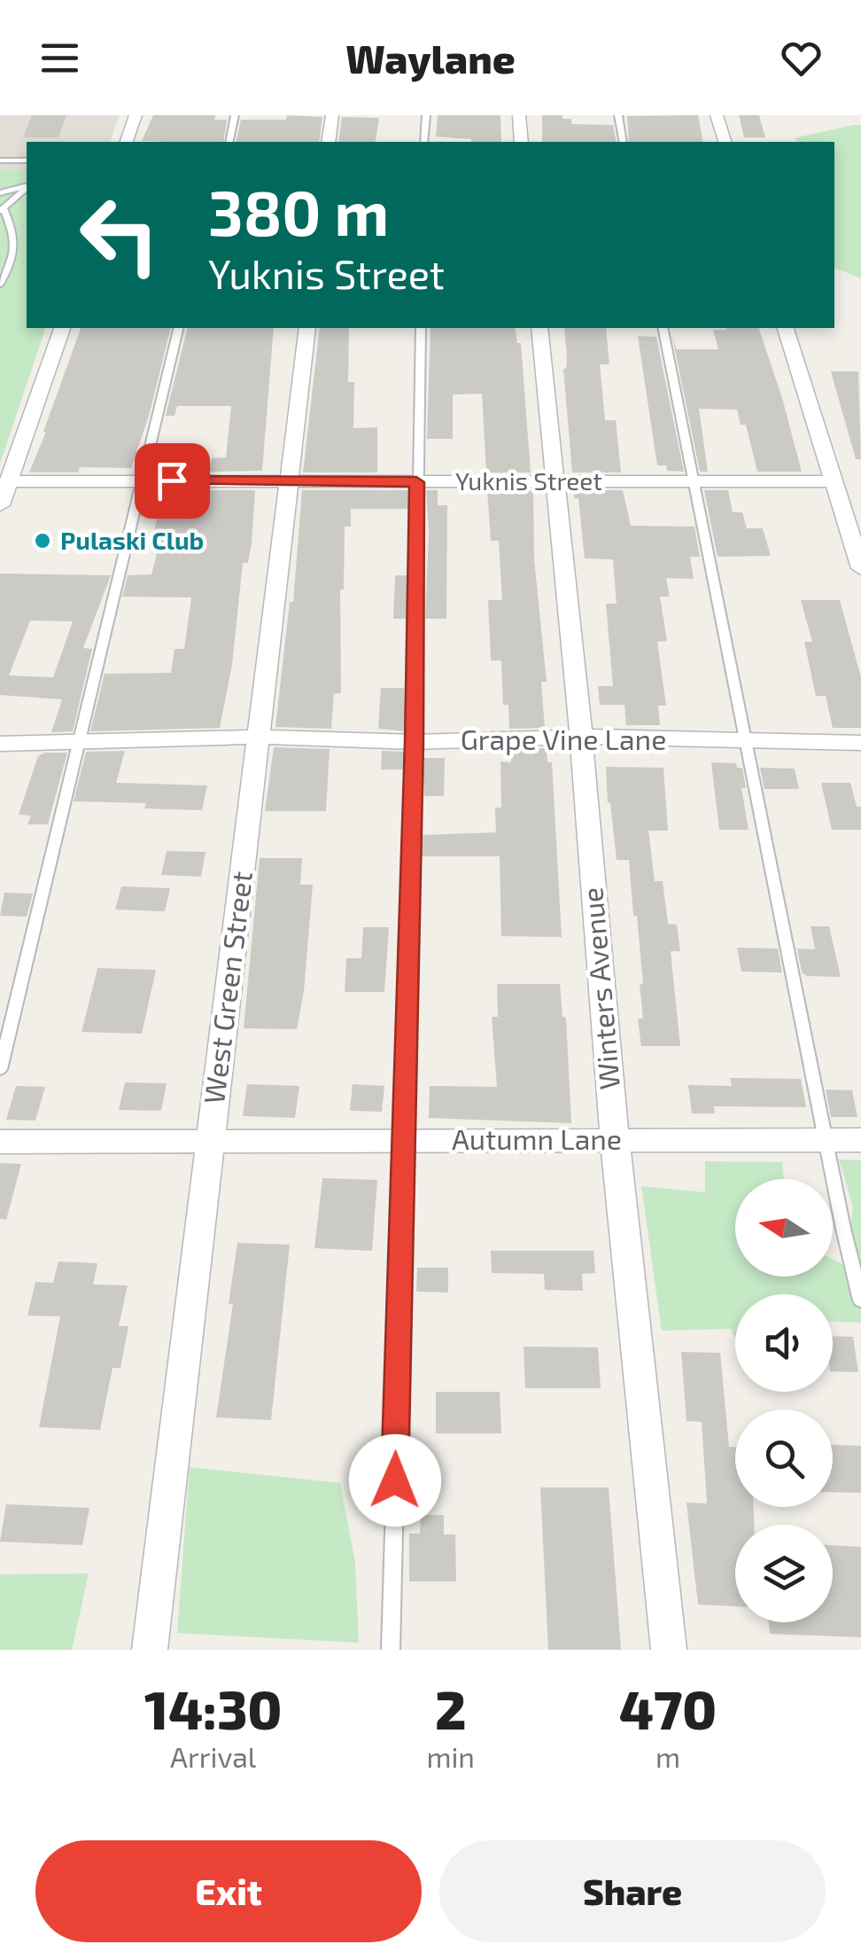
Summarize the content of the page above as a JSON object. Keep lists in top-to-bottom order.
{
  "streets": {
    "street": [
      "Yuknis Street",
      "Grape Vine Lane",
      "West Green Street",
      "Winters Avenue",
      "Autumn Lane"
    ]
  },
  "crossings": [
    ["Yuknis Street", "West Green Street"],
    ["Yuknis Street", "Winters Avenue"],
    ["Grape Vine Lane", "West Green Street"],
    ["Grape Vine Lane", "Winters Avenue"],
    ["West Green Street", "Autumn Lane"],
    ["Winters Avenue", "Autumn Lane"]
  ],
  "places": ["Pulaski Club"],
  "north": "left",
  "page": {
    "header": "Waylane",
    "turn": ["380 m", "Yuknis Street"],
    "eta": [
      "14:30",
      "Arrival",
      "2",
      "min",
      "470",
      "m"
    ],
    "buttons": ["Exit", "Share"]
  }
}
